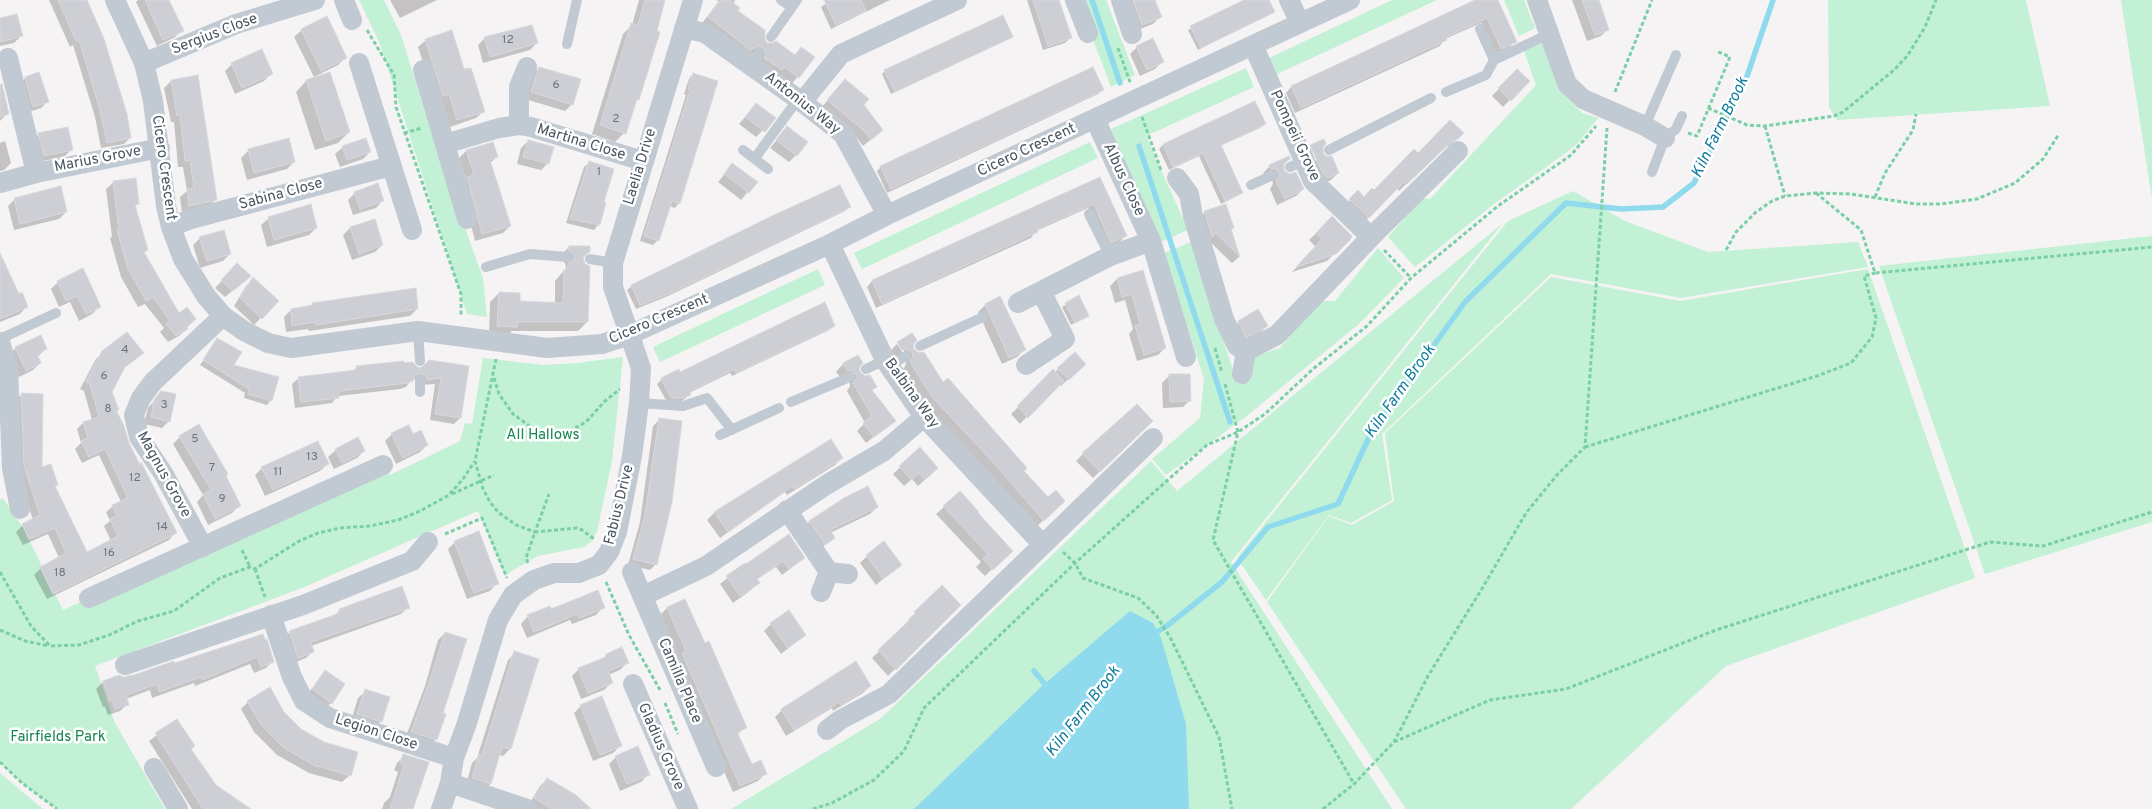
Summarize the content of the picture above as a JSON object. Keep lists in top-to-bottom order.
{
  "streets": {
    "street": [
      "Sergius Close",
      "Antonius Way",
      "Pompeii Grove",
      "Martina Close",
      "Cicero Crescent",
      "Marius Grove",
      "Laelia Drive",
      "Albus Close",
      "Sabina Close",
      "Balbina Way",
      "Magnus Grove",
      "Fabius Drive",
      "Camilla Place",
      "Legion Close",
      "Gladius Grove"
    ]
  },
  "crossings": [
    ["Sergius Close", "Cicero Crescent"],
    ["Antonius Way", "Cicero Crescent"],
    ["Antonius Way", "Laelia Drive"],
    ["Pompeii Grove", "Cicero Crescent"],
    ["Martina Close", "Laelia Drive"],
    ["Cicero Crescent", "Marius Grove"],
    ["Cicero Crescent", "Laelia Drive"],
    ["Cicero Crescent", "Albus Close"],
    ["Cicero Crescent", "Sabina Close"],
    ["Cicero Crescent", "Balbina Way"],
    ["Cicero Crescent", "Magnus Grove"],
    ["Cicero Crescent", "Fabius Drive"],
    ["Laelia Drive", "Fabius Drive"],
    ["Fabius Drive", "Legion Close"]
  ],
  "water": ["Kiln Farm Brook"],
  "parks": ["All Hallows", "Fairfields Park"],
  "house_numbers": [
    "12",
    "6",
    "2",
    "1",
    "4",
    "6",
    "3",
    "8",
    "5",
    "13",
    "7",
    "11",
    "12",
    "9",
    "14",
    "16",
    "18"
  ]
}
